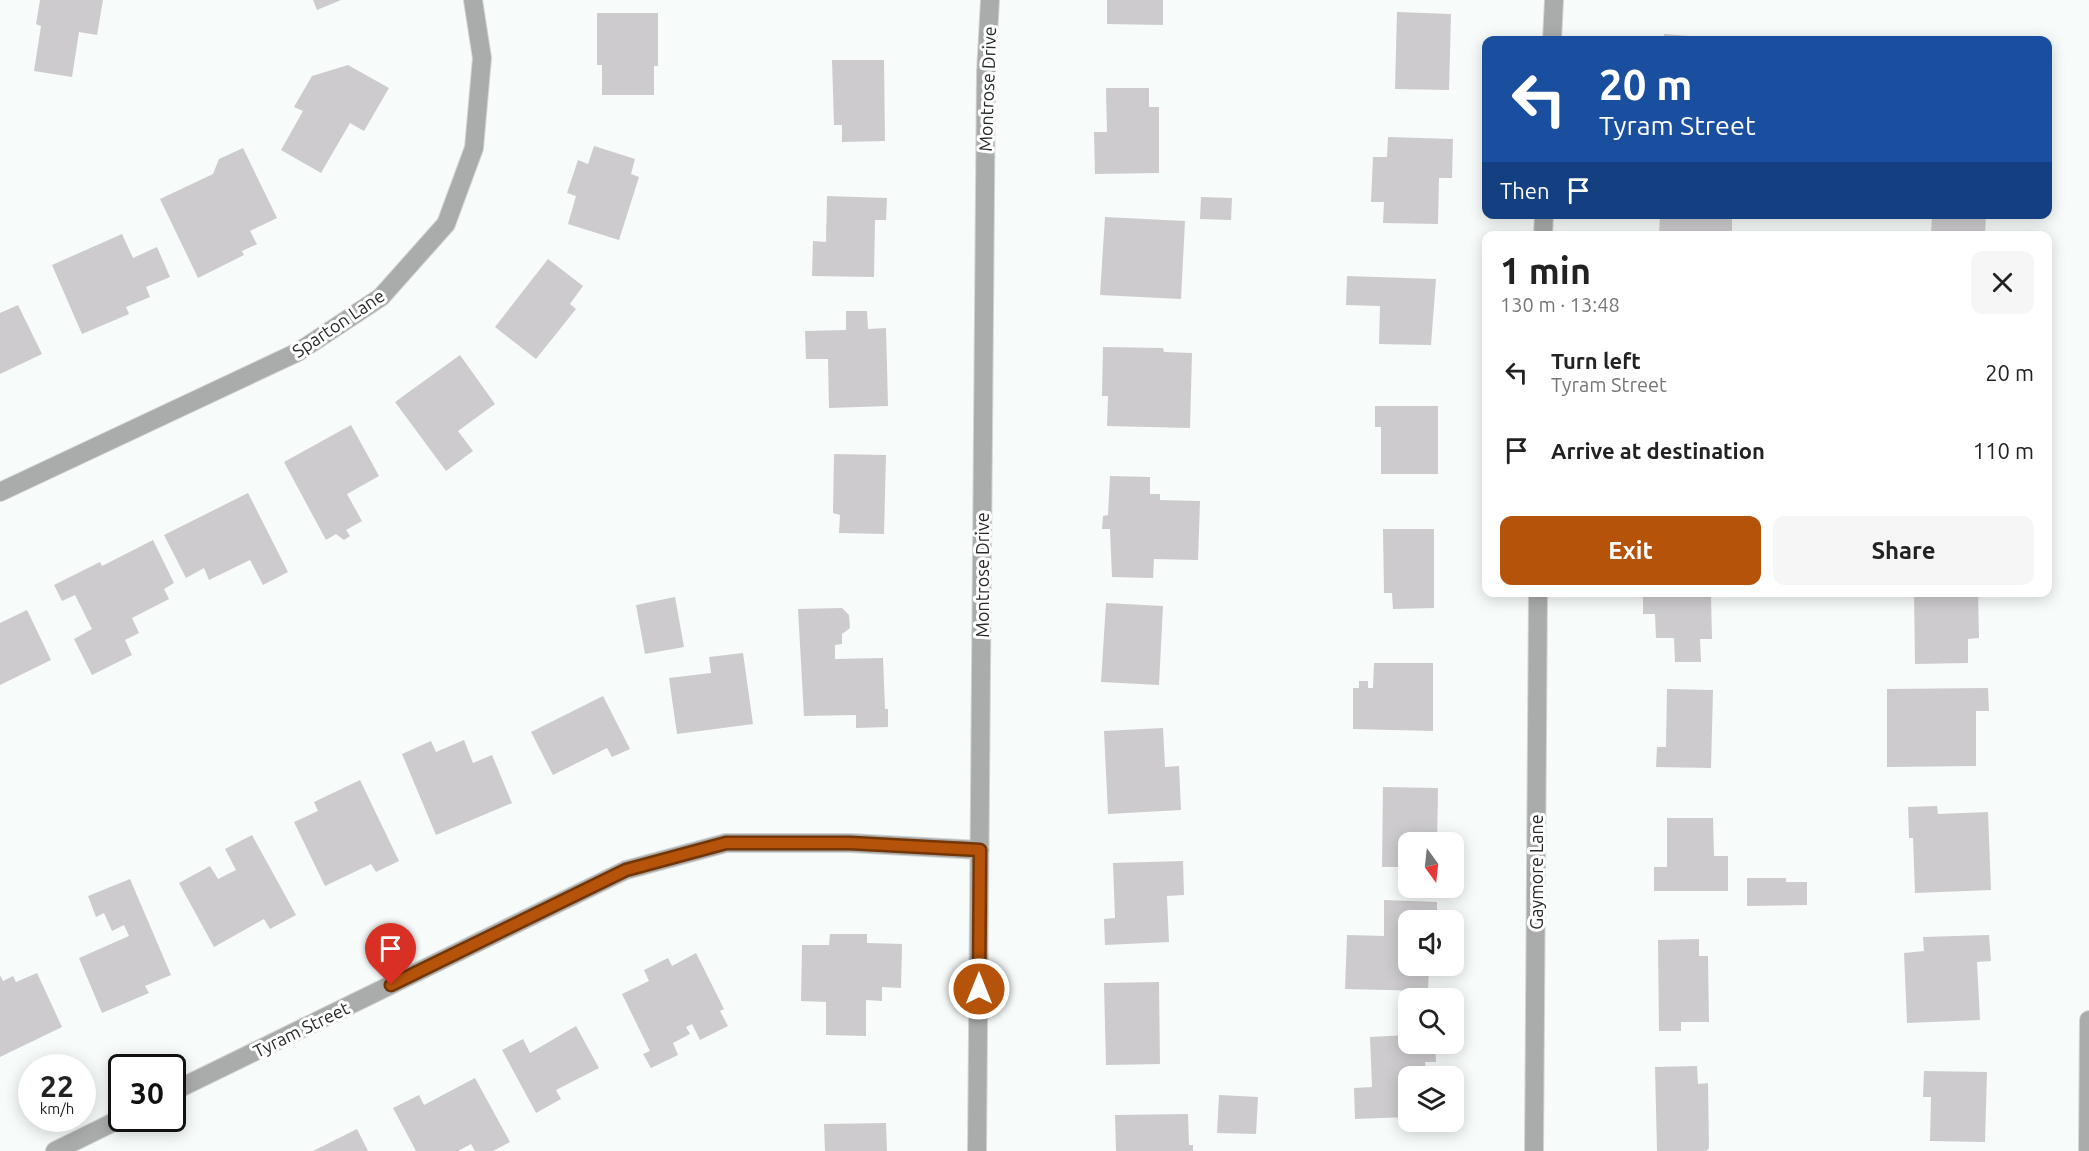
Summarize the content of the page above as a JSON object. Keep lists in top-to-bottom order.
{
  "streets": {
    "street": [
      "Montrose Drive",
      "Sparton Lane",
      "Gaymore Lane",
      "Tyram Street"
    ]
  },
  "crossings": [
    ["Montrose Drive", "Tyram Street"]
  ],
  "north": "bottom",
  "page": {
    "turn": ["20 m", "Tyram Street"],
    "then": "Then",
    "heading": ["1 min", "130 m · 13:48"],
    "list": [
      {
        "name": "Turn left",
        "note": "Tyram Street",
        "value": "20 m"
      },
      {
        "name": "Arrive at destination",
        "value": "110 m"
      }
    ],
    "buttons": ["Exit", "Share"],
    "speed": "22 km/h",
    "limit": "30"
  }
}
